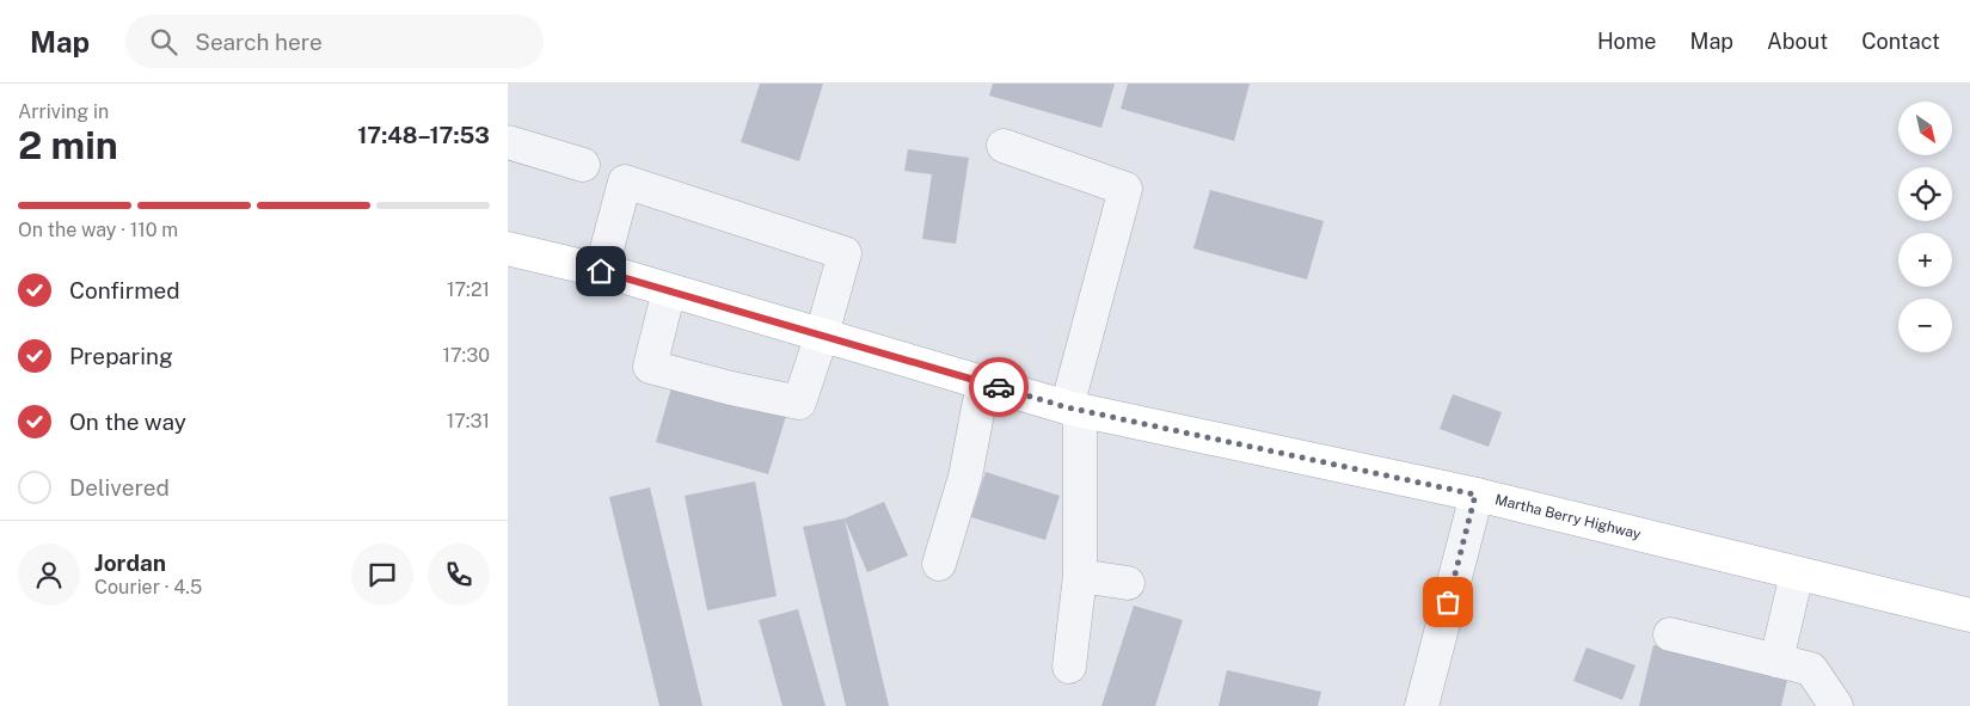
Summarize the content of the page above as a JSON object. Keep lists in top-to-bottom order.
{
  "streets": {
    "main road": ["Martha Berry Highway"]
  },
  "north": "bottom right",
  "page": {
    "header": "Map",
    "search": "Search here",
    "nav": [
      "Home",
      "Map",
      "About",
      "Contact"
    ],
    "heading": ["2 min", "Arriving in", "17:48–17:53"],
    "panel": ["Jordan", "Courier · 4.5"],
    "map_buttons": ["+", "−"],
    "bar": "On the way · 110 m",
    "list": [
      ["Confirmed", "17:21"],
      ["Preparing", "17:30"],
      ["On the way", "17:31"],
      "Delivered"
    ]
  }
}
